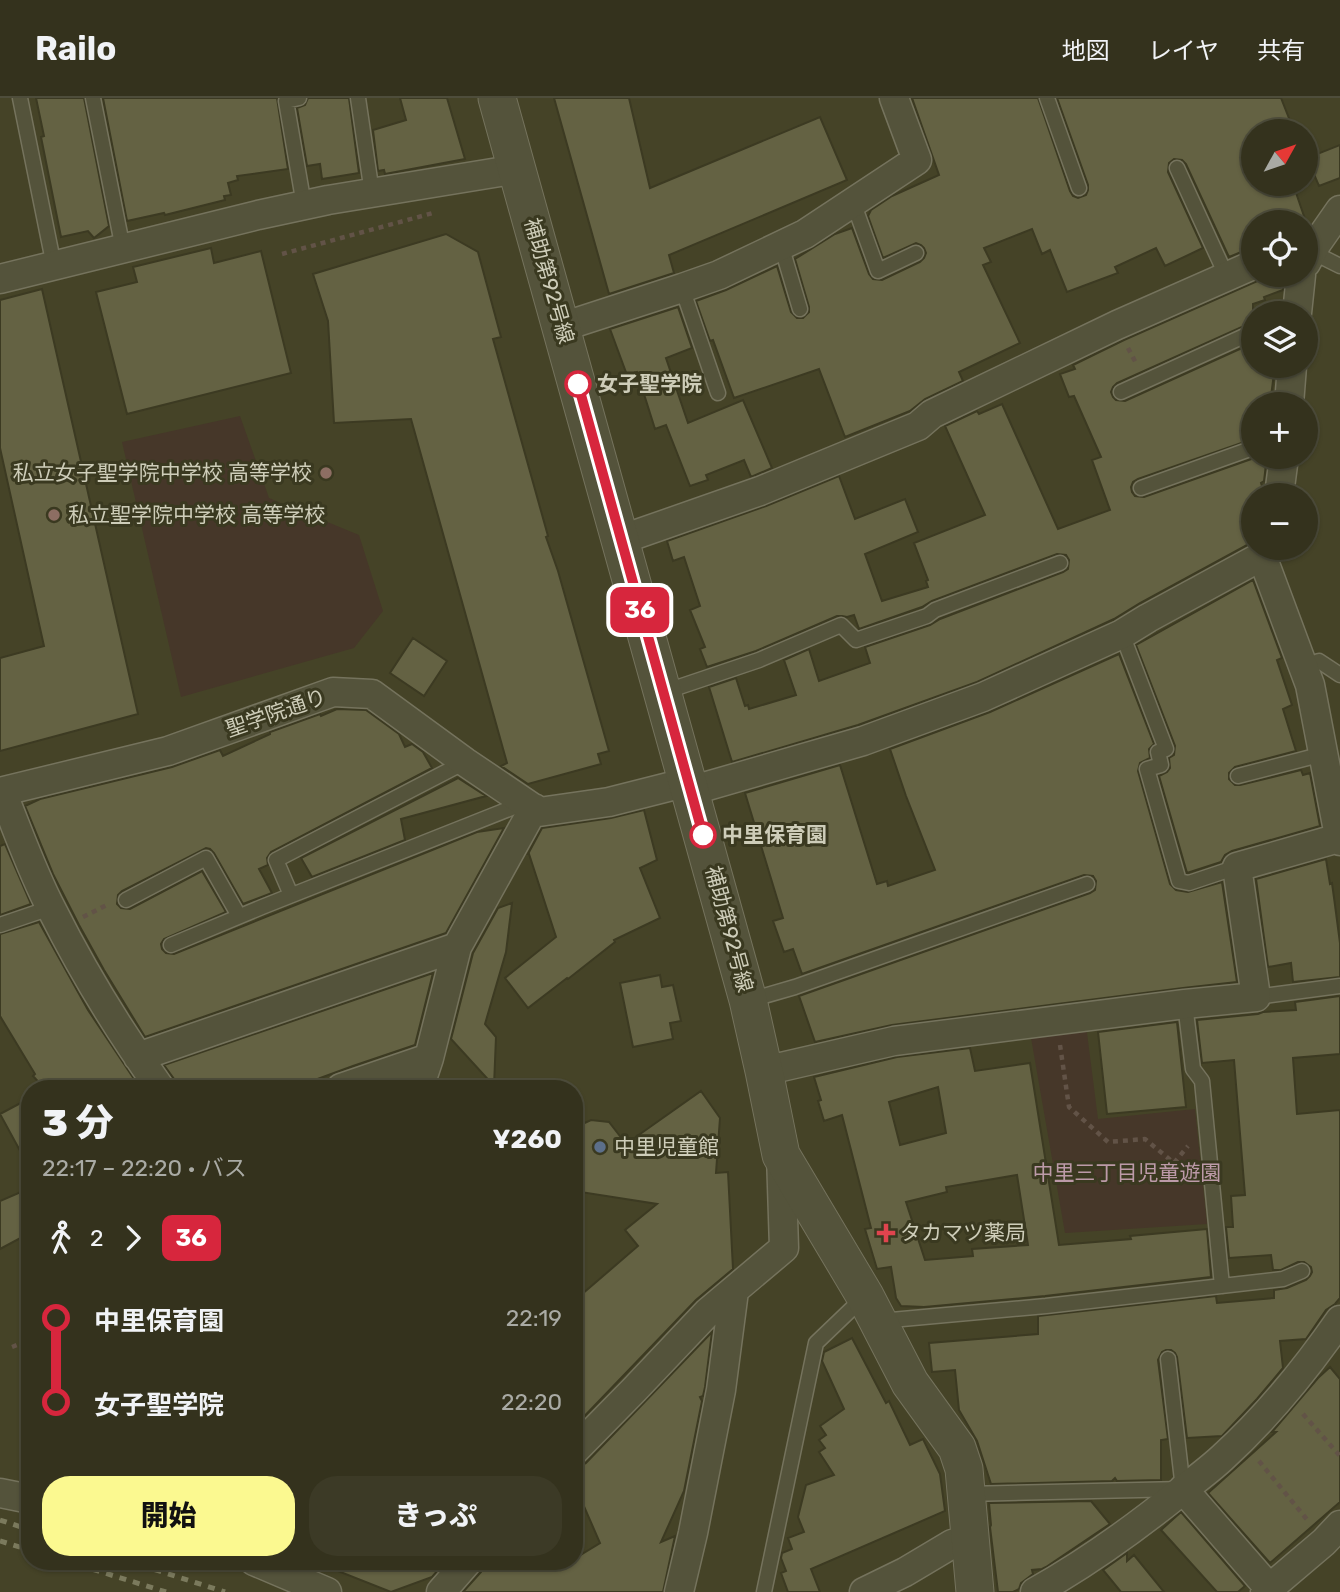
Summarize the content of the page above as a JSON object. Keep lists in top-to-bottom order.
{
  "streets": {
    "street": ["補助第92号線", "聖学院通り"]
  },
  "parks": ["中里三丁目児童遊園"],
  "places": {
    "other": [
      "女子聖学院",
      "私立女子聖学院中学校 高等学校",
      "私立聖学院中学校 高等学校",
      "中里保育園",
      "中里児童館"
    ],
    "health": ["タカマツ薬局"]
  },
  "lines": ["bus line 36"],
  "north": "top right",
  "page": {
    "header": "Railo",
    "nav": ["地図", "レイヤ", "共有"],
    "on_map": "36",
    "map_buttons": ["+", "−"],
    "heading": ["3 分", "22:17 – 22:20 · バス", "¥260"],
    "legs": ["2", "36"],
    "list": [
      {
        "name": "中里保育園",
        "value": "22:19"
      },
      {
        "name": "女子聖学院",
        "value": "22:20"
      }
    ],
    "buttons": ["開始", "きっぷ"]
  }
}
